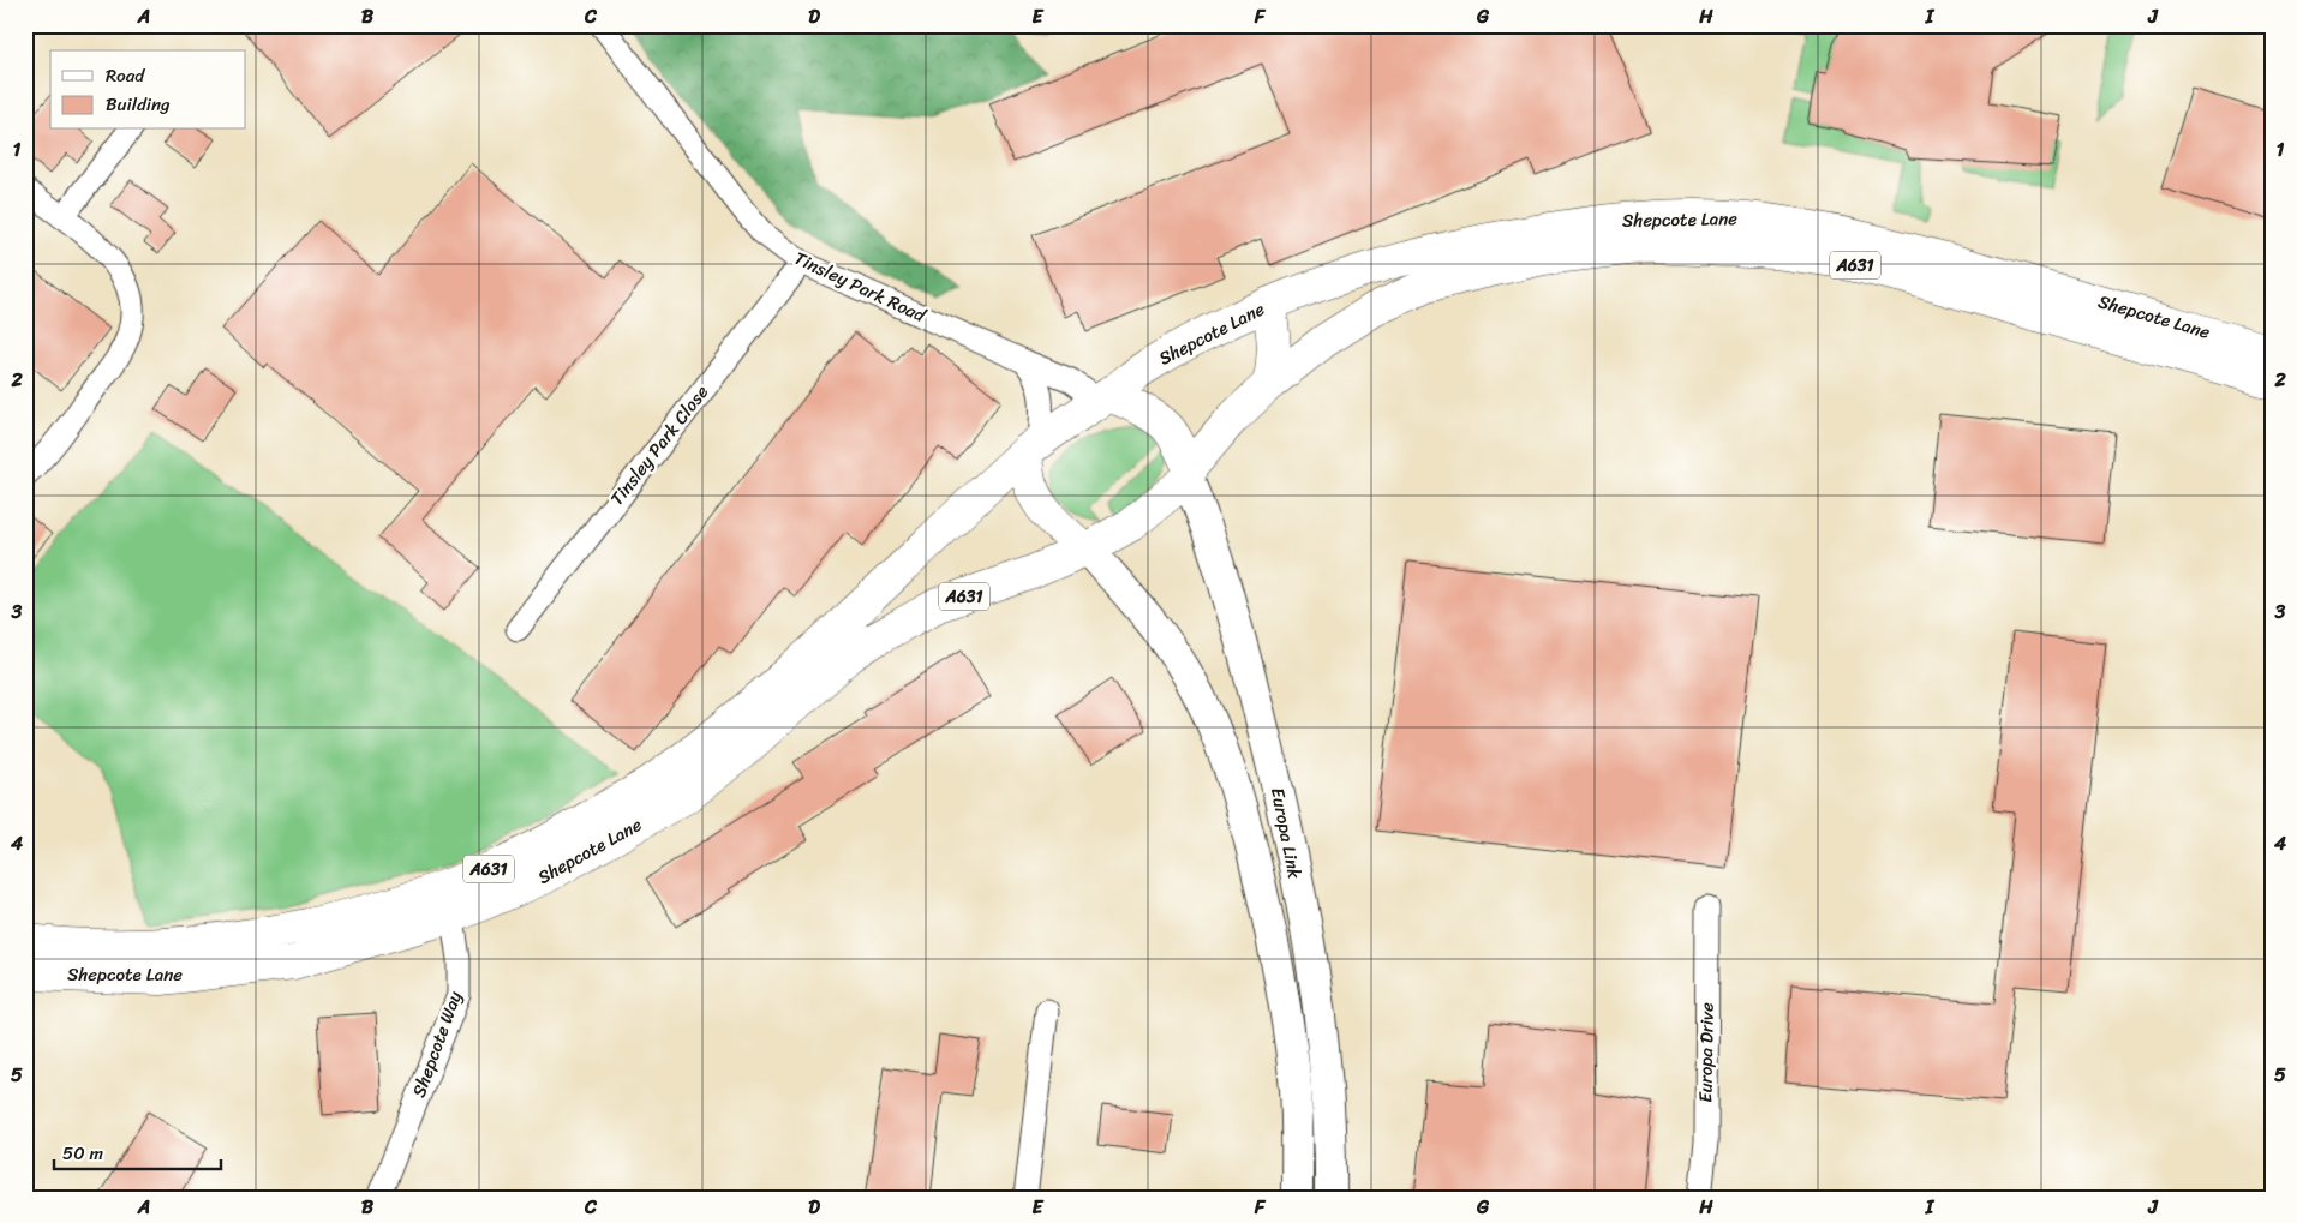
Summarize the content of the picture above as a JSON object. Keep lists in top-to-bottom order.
{
  "streets": {
    "highway": ["Shepcote Lane", "A631"],
    "street": [
      "Tinsley Park Road",
      "Tinsley Park Close",
      "Europa Link",
      "Shepcote Way",
      "Europa Drive"
    ]
  },
  "crossings": [
    ["Shepcote Lane", "Tinsley Park Road"],
    ["Shepcote Lane", "Europa Link"],
    ["Shepcote Lane", "Shepcote Way"],
    ["Tinsley Park Road", "Tinsley Park Close"],
    ["Tinsley Park Road", "Europa Link"]
  ],
  "legend": ["Road", "Building"],
  "scale_bar": "50 m",
  "grid": {
    "columns": [
      "A",
      "B",
      "C",
      "D",
      "E",
      "F",
      "G",
      "H",
      "I",
      "J"
    ],
    "rows": [
      "1",
      "2",
      "3",
      "4",
      "5"
    ]
  }
}
